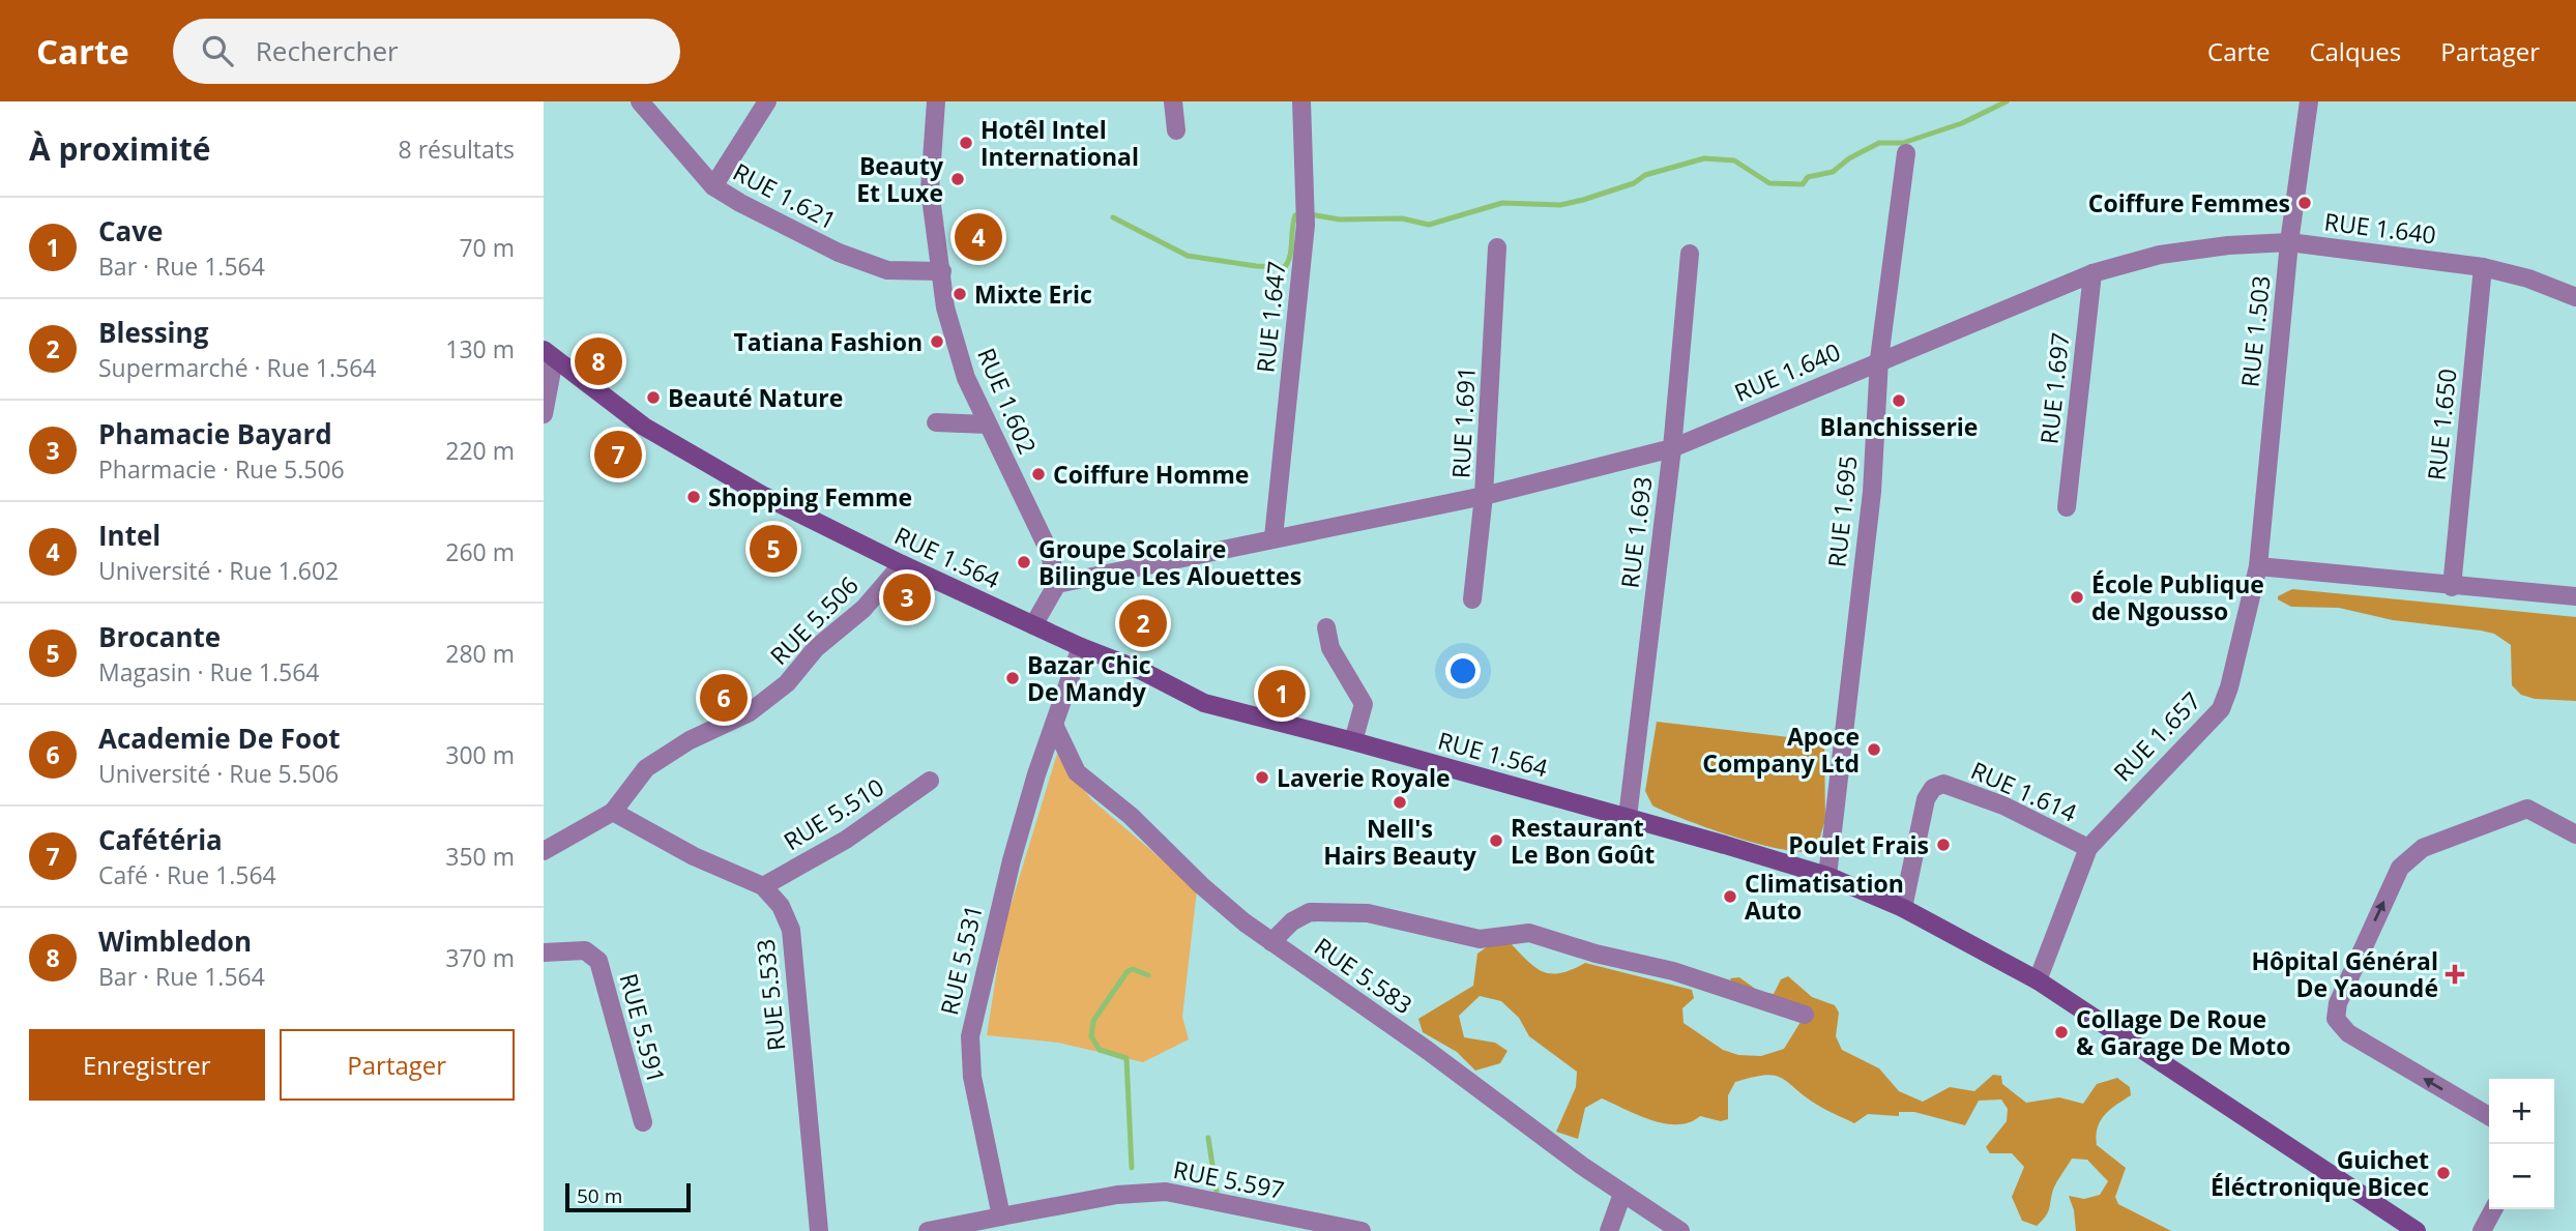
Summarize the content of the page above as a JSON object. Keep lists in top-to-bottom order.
{
  "streets": {
    "main road": ["RUE 1.564"],
    "street": [
      "RUE 1.621",
      "RUE 1.640",
      "RUE 1.647",
      "RUE 1.503",
      "RUE 1.697",
      "RUE 1.602",
      "RUE 1.691",
      "RUE 1.650",
      "RUE 1.695",
      "RUE 1.693",
      "RUE 5.506",
      "RUE 1.657",
      "RUE 1.614",
      "RUE 5.510",
      "RUE 5.531",
      "RUE 5.583",
      "RUE 5.533",
      "RUE 5.591",
      "RUE 5.597"
    ]
  },
  "crossings": [
    ["RUE 1.621", "RUE 1.602"],
    ["RUE 1.640", "RUE 1.647"],
    ["RUE 1.640", "RUE 1.503"],
    ["RUE 1.640", "RUE 1.697"],
    ["RUE 1.640", "RUE 1.602"],
    ["RUE 1.640", "RUE 1.691"],
    ["RUE 1.640", "RUE 1.650"],
    ["RUE 1.640", "RUE 1.695"],
    ["RUE 1.640", "RUE 1.693"],
    ["RUE 1.503", "RUE 1.657"],
    ["RUE 1.695", "RUE 1.564"],
    ["RUE 1.693", "RUE 1.564"],
    ["RUE 1.564", "RUE 5.506"],
    ["RUE 1.564", "RUE 1.657"],
    ["RUE 1.564", "RUE 1.614"],
    ["RUE 1.564", "RUE 5.531"],
    ["RUE 5.506", "RUE 5.533"],
    ["RUE 1.657", "RUE 1.614"],
    ["RUE 5.510", "RUE 5.533"],
    ["RUE 5.531", "RUE 5.583"],
    ["RUE 5.531", "RUE 5.597"]
  ],
  "places": {
    "other": [
      "Hotêl Intel International",
      "Beauty Et Luxe",
      "Coiffure Femmes",
      "Mixte Eric",
      "Tatiana Fashion",
      "Beauté Nature",
      "Blanchisserie",
      "Coiffure Homme",
      "Shopping Femme",
      "Groupe Scolaire Bilingue Les Alouettes",
      "École Publique de Ngousso",
      "Bazar Chic De Mandy",
      "Apoce Company Ltd",
      "Laverie Royale",
      "Nell's Hairs Beauty",
      "Restaurant Le Bon Goût",
      "Poulet Frais",
      "Climatisation Auto",
      "Collage De Roue & Garage De Moto",
      "Guichet Éléctronique Bicec"
    ],
    "health": ["Hôpital Général De Yaoundé"]
  },
  "scale_bar": "50 m",
  "page": {
    "header": "Carte",
    "search": "Rechercher",
    "nav": ["Carte", "Calques", "Partager"],
    "heading": ["À proximité", "8 résultats"],
    "list": [
      {
        "mark": "1",
        "name": "Cave",
        "note": "Bar · Rue 1.564",
        "value": "70 m"
      },
      {
        "mark": "2",
        "name": "Blessing",
        "note": "Supermarché · Rue 1.564",
        "value": "130 m"
      },
      {
        "mark": "3",
        "name": "Phamacie Bayard",
        "note": "Pharmacie · Rue 5.506",
        "value": "220 m"
      },
      {
        "mark": "4",
        "name": "Intel",
        "note": "Université · Rue 1.602",
        "value": "260 m"
      },
      {
        "mark": "5",
        "name": "Brocante",
        "note": "Magasin · Rue 1.564",
        "value": "280 m"
      },
      {
        "mark": "6",
        "name": "Academie De Foot",
        "note": "Université · Rue 5.506",
        "value": "300 m"
      },
      {
        "mark": "7",
        "name": "Cafétéria",
        "note": "Café · Rue 1.564",
        "value": "350 m"
      },
      {
        "mark": "8",
        "name": "Wimbledon",
        "note": "Bar · Rue 1.564",
        "value": "370 m"
      }
    ],
    "pins": [
      "4",
      "8",
      "7",
      "5",
      "3",
      "2",
      "1",
      "6"
    ],
    "buttons": ["Enregistrer", "Partager"],
    "map_buttons": ["+", "−"],
    "scale": "50 m"
  }
}
